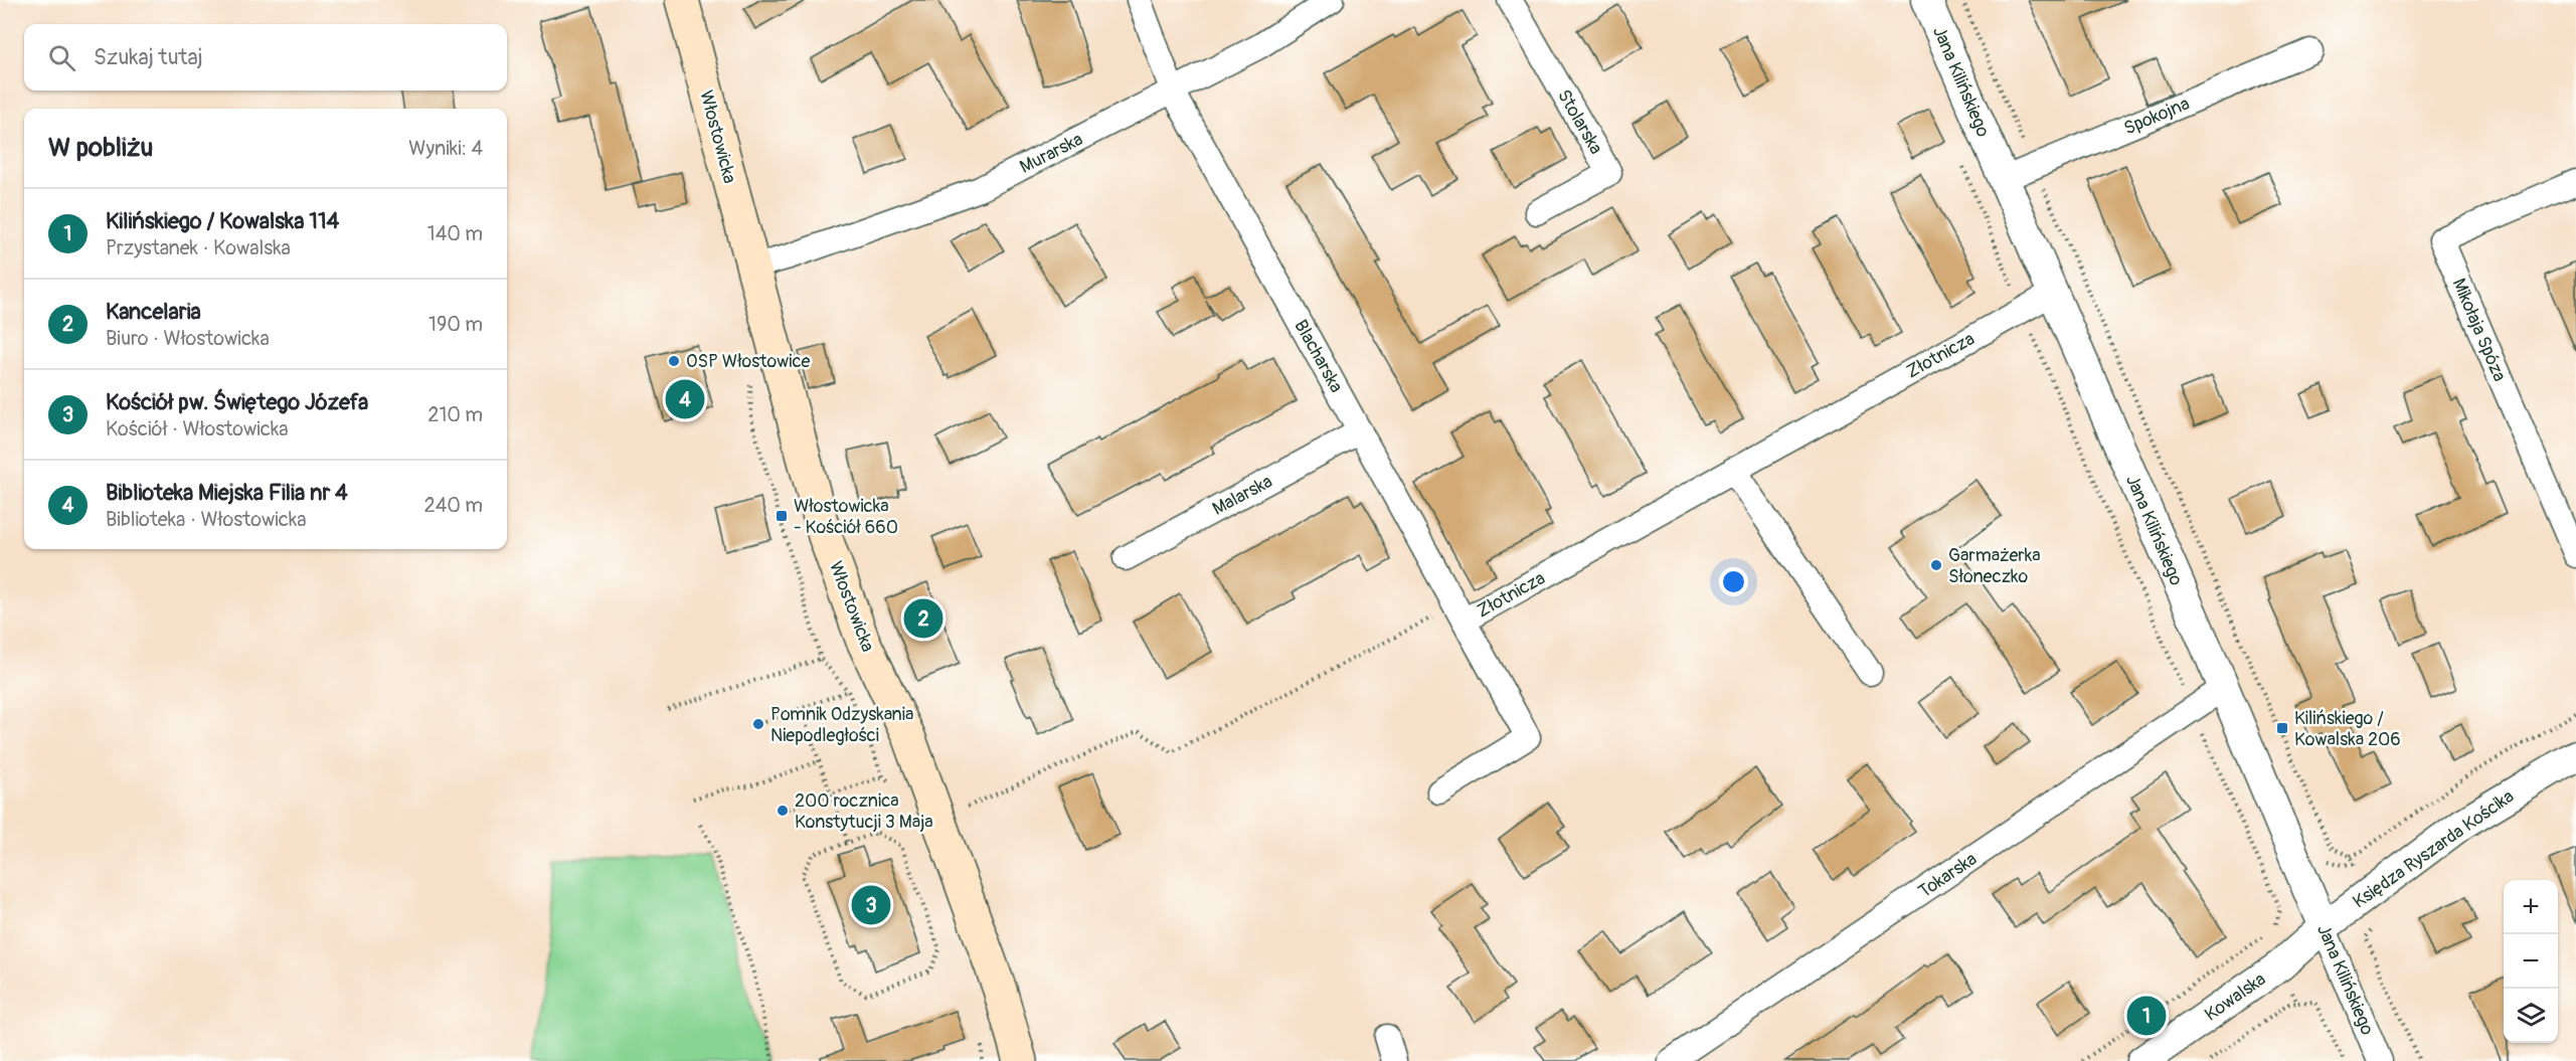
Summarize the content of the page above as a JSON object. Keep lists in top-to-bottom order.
{
  "streets": {
    "main road": ["Włostowicka"],
    "street": [
      "Jana Kilińskiego",
      "Spokojna",
      "Stolarska",
      "Murarska",
      "Mikołaja Spóza",
      "Złotnicza",
      "Blacharska",
      "Malarska",
      "Księdza Ryszarda Kościka",
      "Tokarska",
      "Kowalska"
    ]
  },
  "crossings": [
    ["Jana Kilińskiego", "Spokojna"],
    ["Jana Kilińskiego", "Złotnicza"],
    ["Jana Kilińskiego", "Księdza Ryszarda Kościka"],
    ["Jana Kilińskiego", "Tokarska"],
    ["Jana Kilińskiego", "Kowalska"],
    ["Włostowicka", "Murarska"],
    ["Murarska", "Blacharska"],
    ["Złotnicza", "Blacharska"],
    ["Blacharska", "Malarska"],
    ["Księdza Ryszarda Kościka", "Kowalska"]
  ],
  "places": {
    "other": [
      "OSP Włostowice",
      "Garmażerka Słoneczko",
      "Pomnik Odzyskania Niepodległości",
      "200 rocznica Konstytucji 3 Maja"
    ],
    "transit": ["Włostowicka - Kościół 660", "Kilińskiego / Kowalska 206"]
  },
  "page": {
    "search": "Szukaj tutaj",
    "heading": ["W pobliżu", "Wyniki: 4"],
    "list": [
      {
        "mark": "1",
        "name": "Kilińskiego / Kowalska 114",
        "note": "Przystanek · Kowalska",
        "value": "140 m"
      },
      {
        "mark": "2",
        "name": "Kancelaria",
        "note": "Biuro · Włostowicka",
        "value": "190 m"
      },
      {
        "mark": "3",
        "name": "Kościół pw. Świętego Józefa",
        "note": "Kościół · Włostowicka",
        "value": "210 m"
      },
      {
        "mark": "4",
        "name": "Biblioteka Miejska Filia nr 4",
        "note": "Biblioteka · Włostowicka",
        "value": "240 m"
      }
    ],
    "pins": [
      "4",
      "2",
      "3",
      "1"
    ],
    "map_buttons": ["+", "−"]
  }
}
